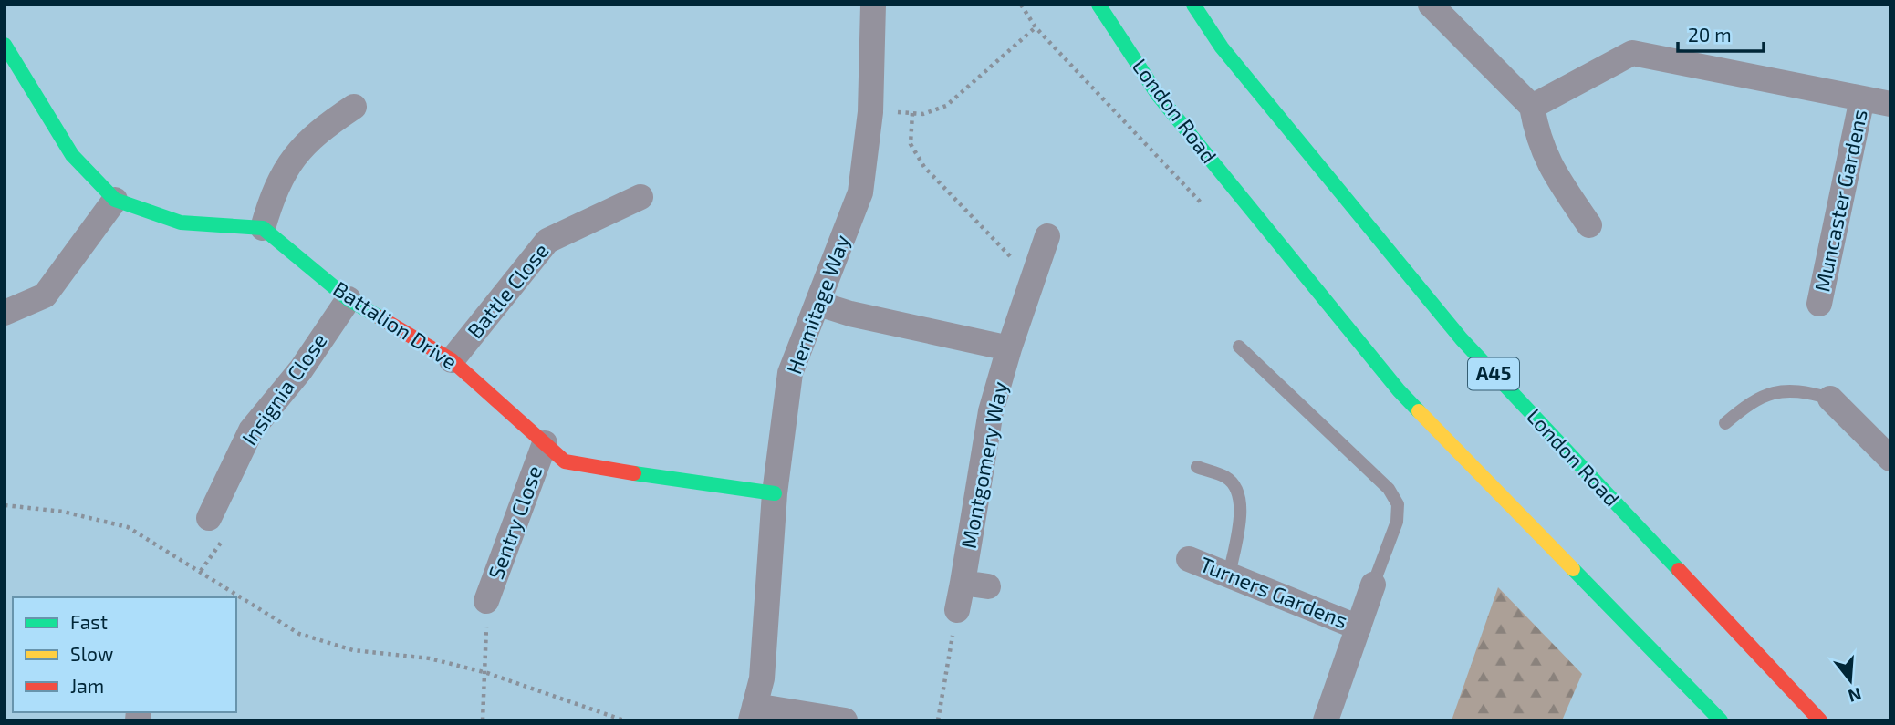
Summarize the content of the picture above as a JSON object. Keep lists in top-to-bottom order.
{
  "streets": {
    "main road": ["London Road", "Battalion Drive", "A45"],
    "street": [
      "Muncaster Gardens",
      "Battle Close",
      "Hermitage Way",
      "Insignia Close",
      "Montgomery Way",
      "Sentry Close",
      "Turners Gardens"
    ]
  },
  "crossings": [
    ["Battle Close", "Battalion Drive"],
    ["Hermitage Way", "Battalion Drive"],
    ["Battalion Drive", "Insignia Close"],
    ["Battalion Drive", "Sentry Close"]
  ],
  "legend": ["Fast", "Slow", "Jam"],
  "scale_bar": "20 m",
  "north": "bottom"
}
